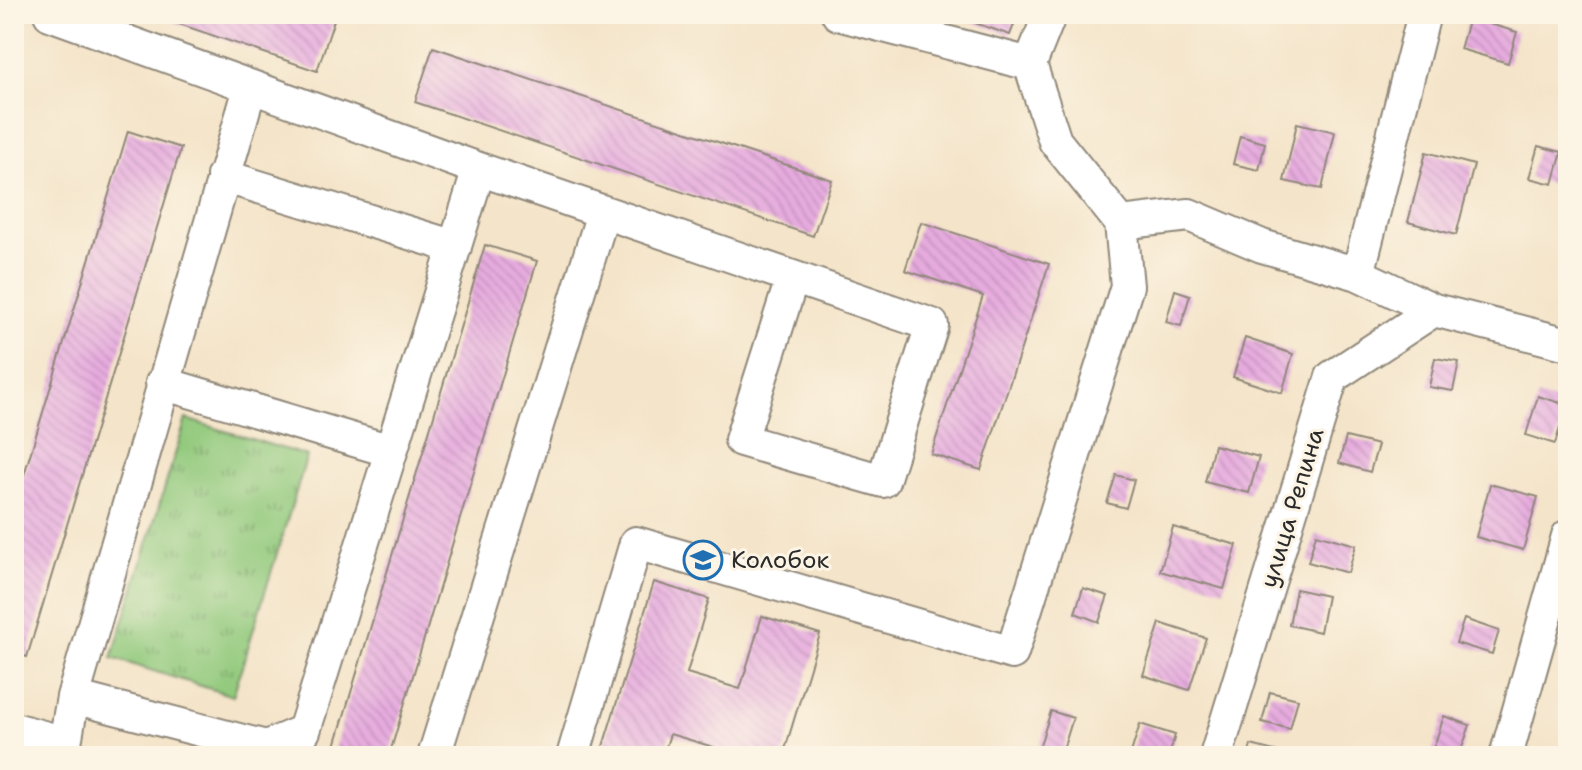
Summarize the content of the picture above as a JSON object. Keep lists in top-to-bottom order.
{
  "streets": {
    "street": ["улица Репина"]
  },
  "places": {
    "school or university": ["Колобок"]
  }
}
